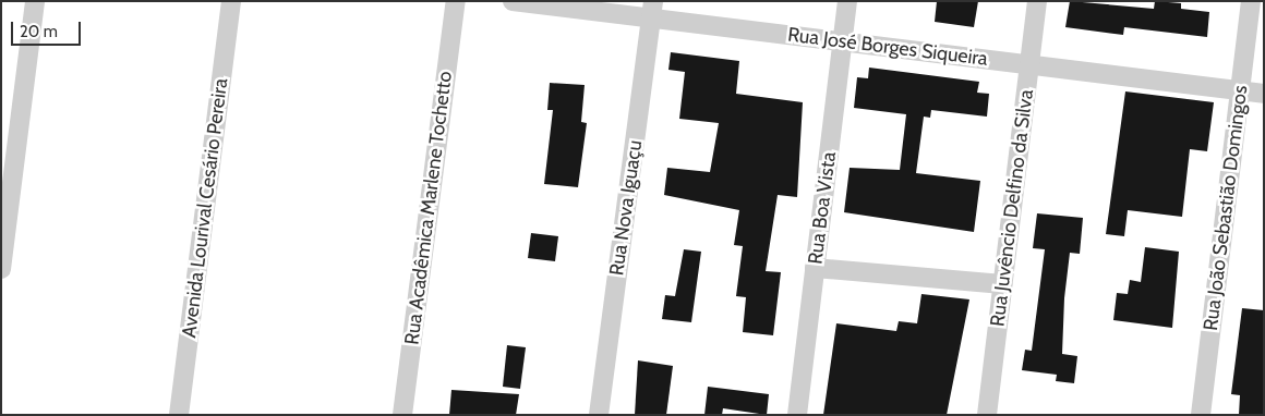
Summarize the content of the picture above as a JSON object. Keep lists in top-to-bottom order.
{
  "streets": {
    "street": [
      "Rua José Borges Siqueira",
      "Avenida Lourival Cesário Pereira",
      "Rua Acadêmica Marlene Tochetto",
      "Rua Nova Iguaçu",
      "Rua Boa Vista",
      "Rua Juvêncio Delfino da Silva",
      "Rua João Sebastião Domingos"
    ]
  },
  "crossings": [
    ["Rua José Borges Siqueira", "Rua Nova Iguaçu"],
    ["Rua José Borges Siqueira", "Rua Boa Vista"],
    ["Rua José Borges Siqueira", "Rua Juvêncio Delfino da Silva"],
    ["Rua José Borges Siqueira", "Rua João Sebastião Domingos"]
  ],
  "scale_bar": "20 m"
}
